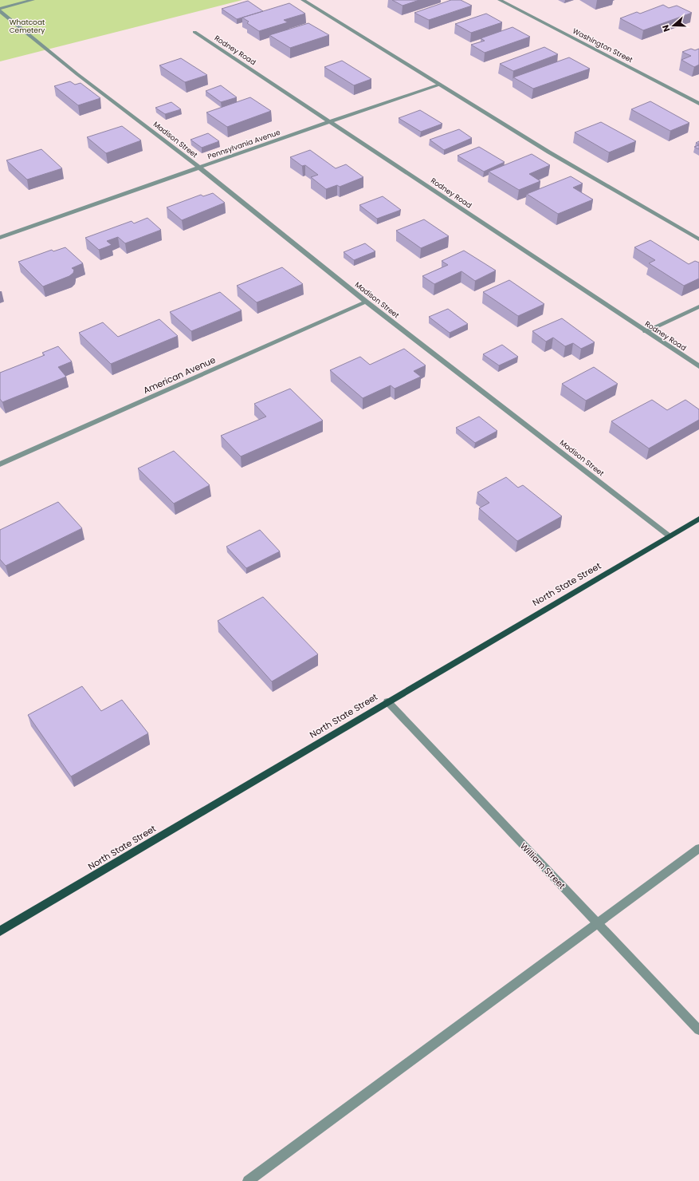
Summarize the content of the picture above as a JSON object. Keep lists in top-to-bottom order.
{
  "streets": {
    "main road": ["North State Street"],
    "street": [
      "Washington Street",
      "Rodney Road",
      "Madison Street",
      "Pennsylvania Avenue",
      "American Avenue",
      "William Street"
    ]
  },
  "crossings": [
    ["Rodney Road", "Pennsylvania Avenue"],
    ["Madison Street", "Pennsylvania Avenue"],
    ["Madison Street", "American Avenue"],
    ["Madison Street", "North State Street"],
    ["North State Street", "William Street"]
  ],
  "parks": ["Whatcoat Cemetery"],
  "north": "left"
}
